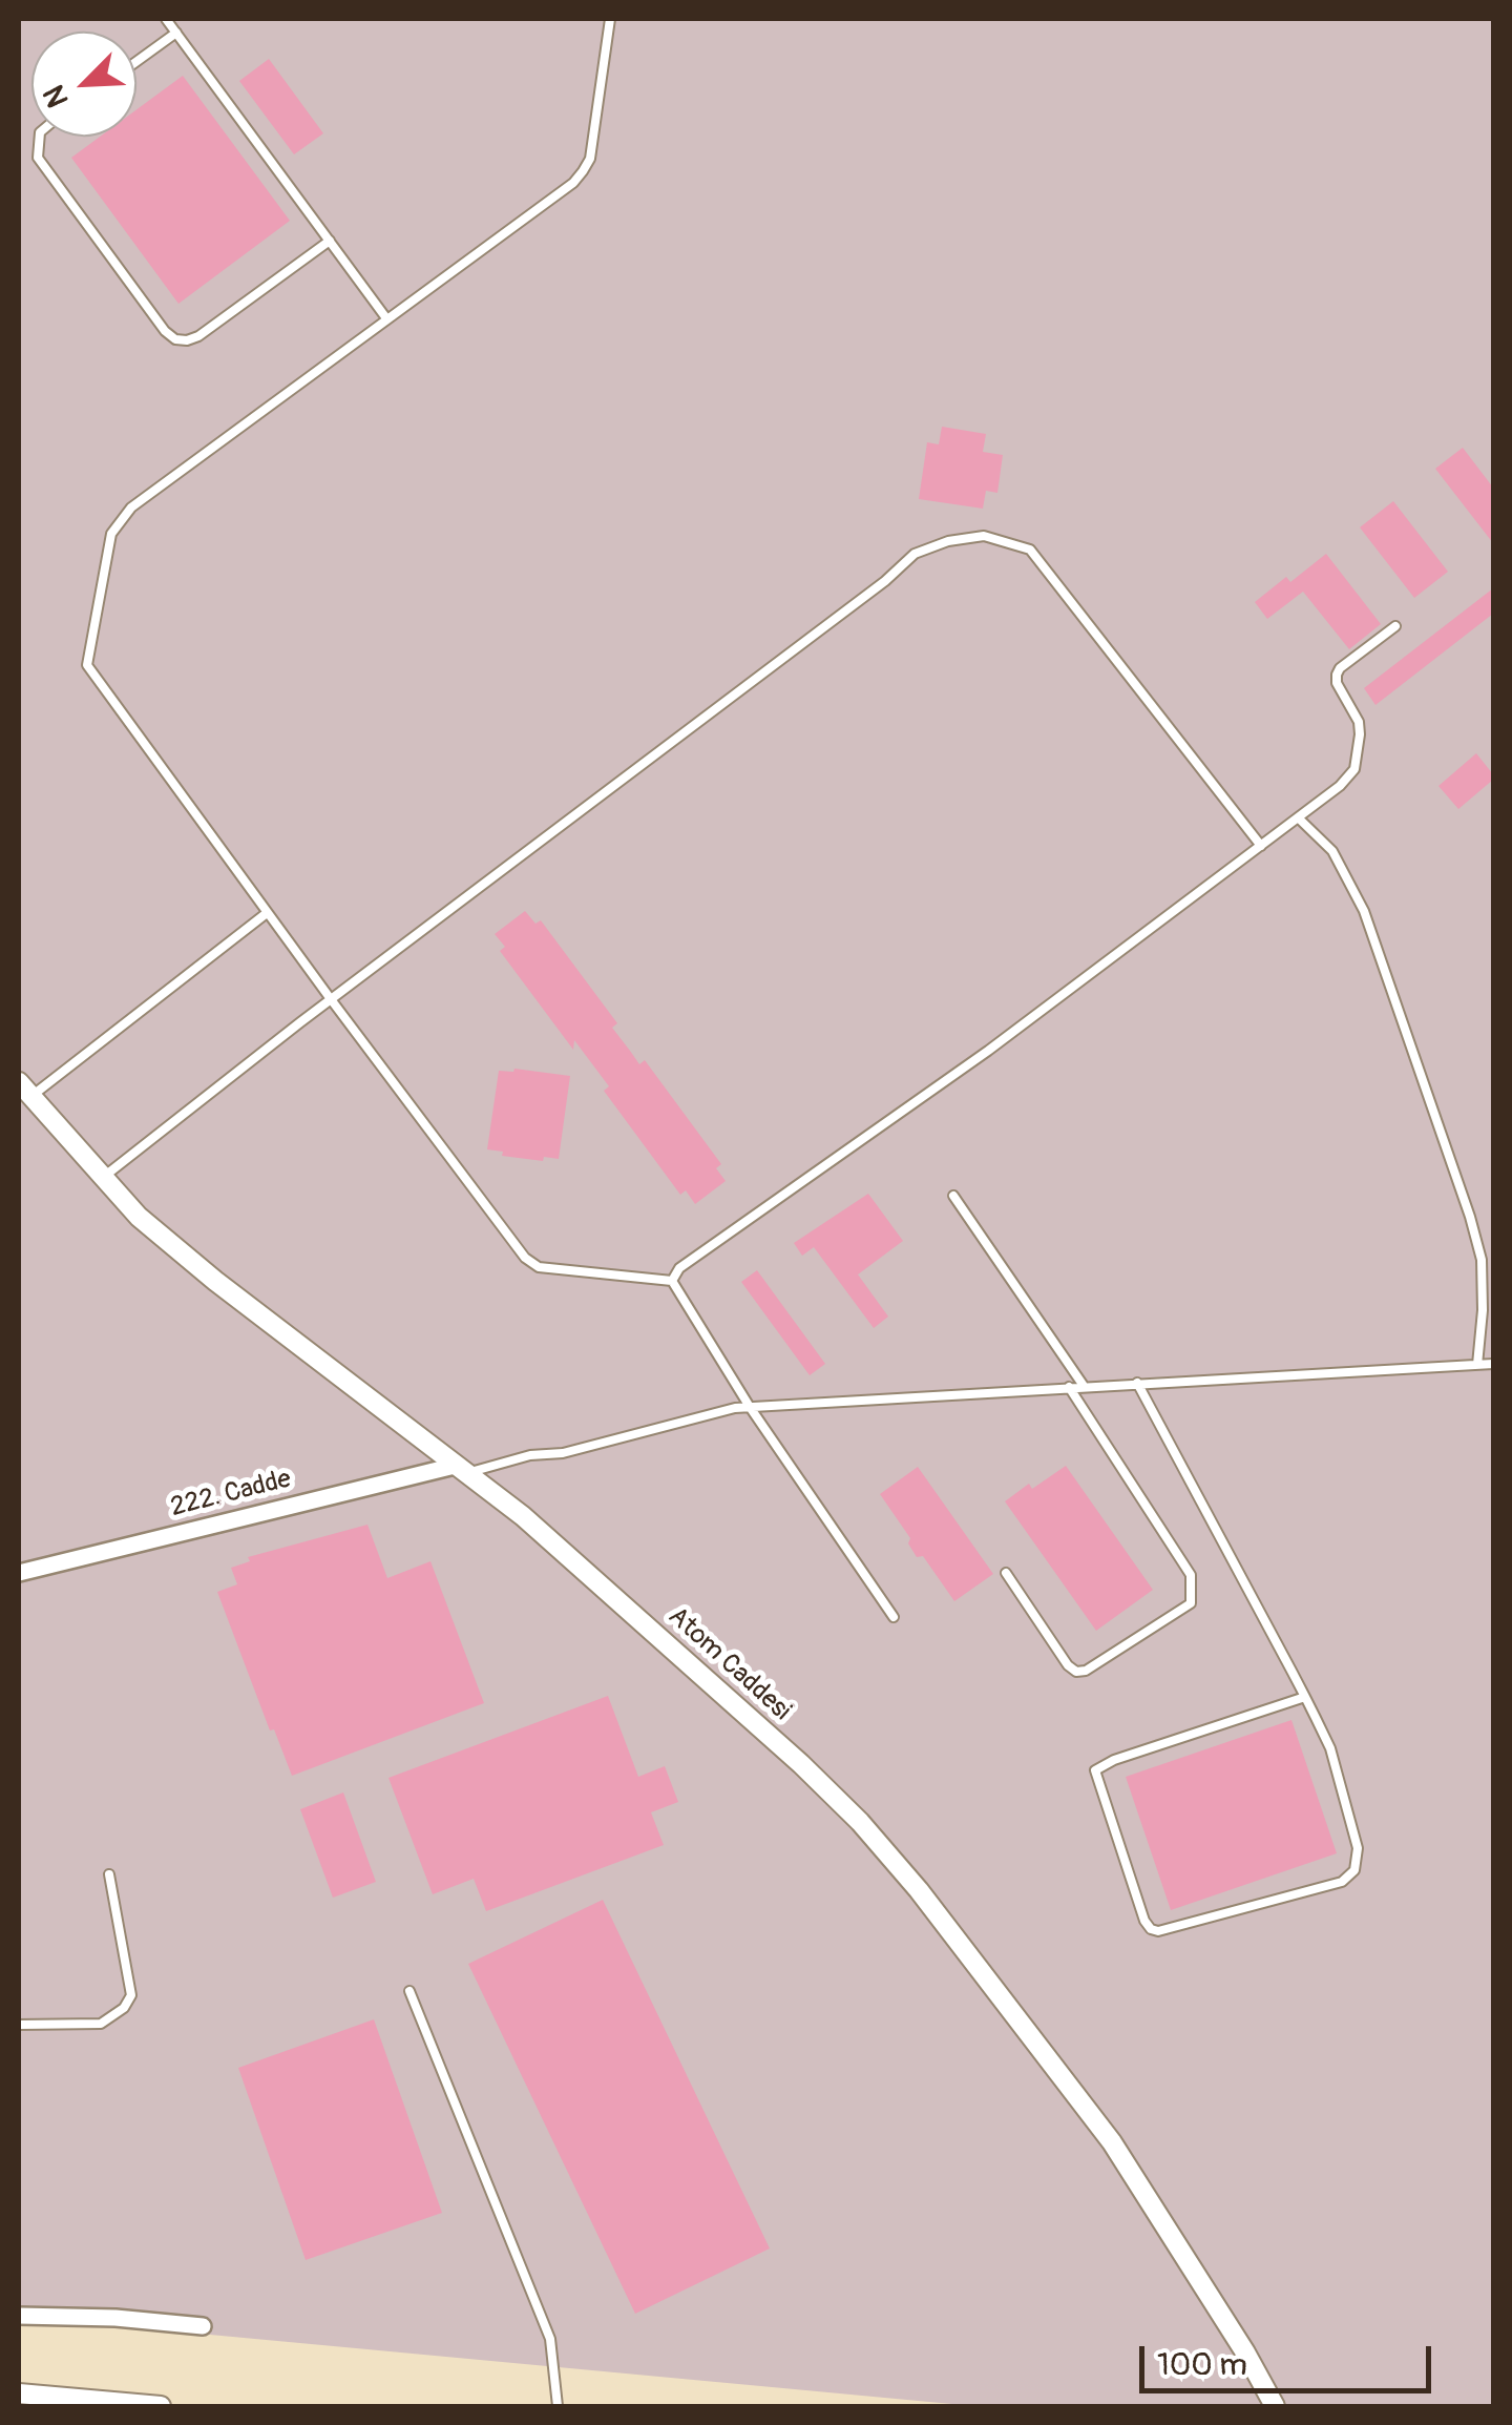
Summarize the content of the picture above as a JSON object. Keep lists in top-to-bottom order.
{
  "streets": {
    "street": ["222. Cadde", "Atom Caddesi"]
  },
  "crossings": [
    ["222. Cadde", "Atom Caddesi"]
  ],
  "scale_bar": "100 m",
  "north": "bottom left"
}
